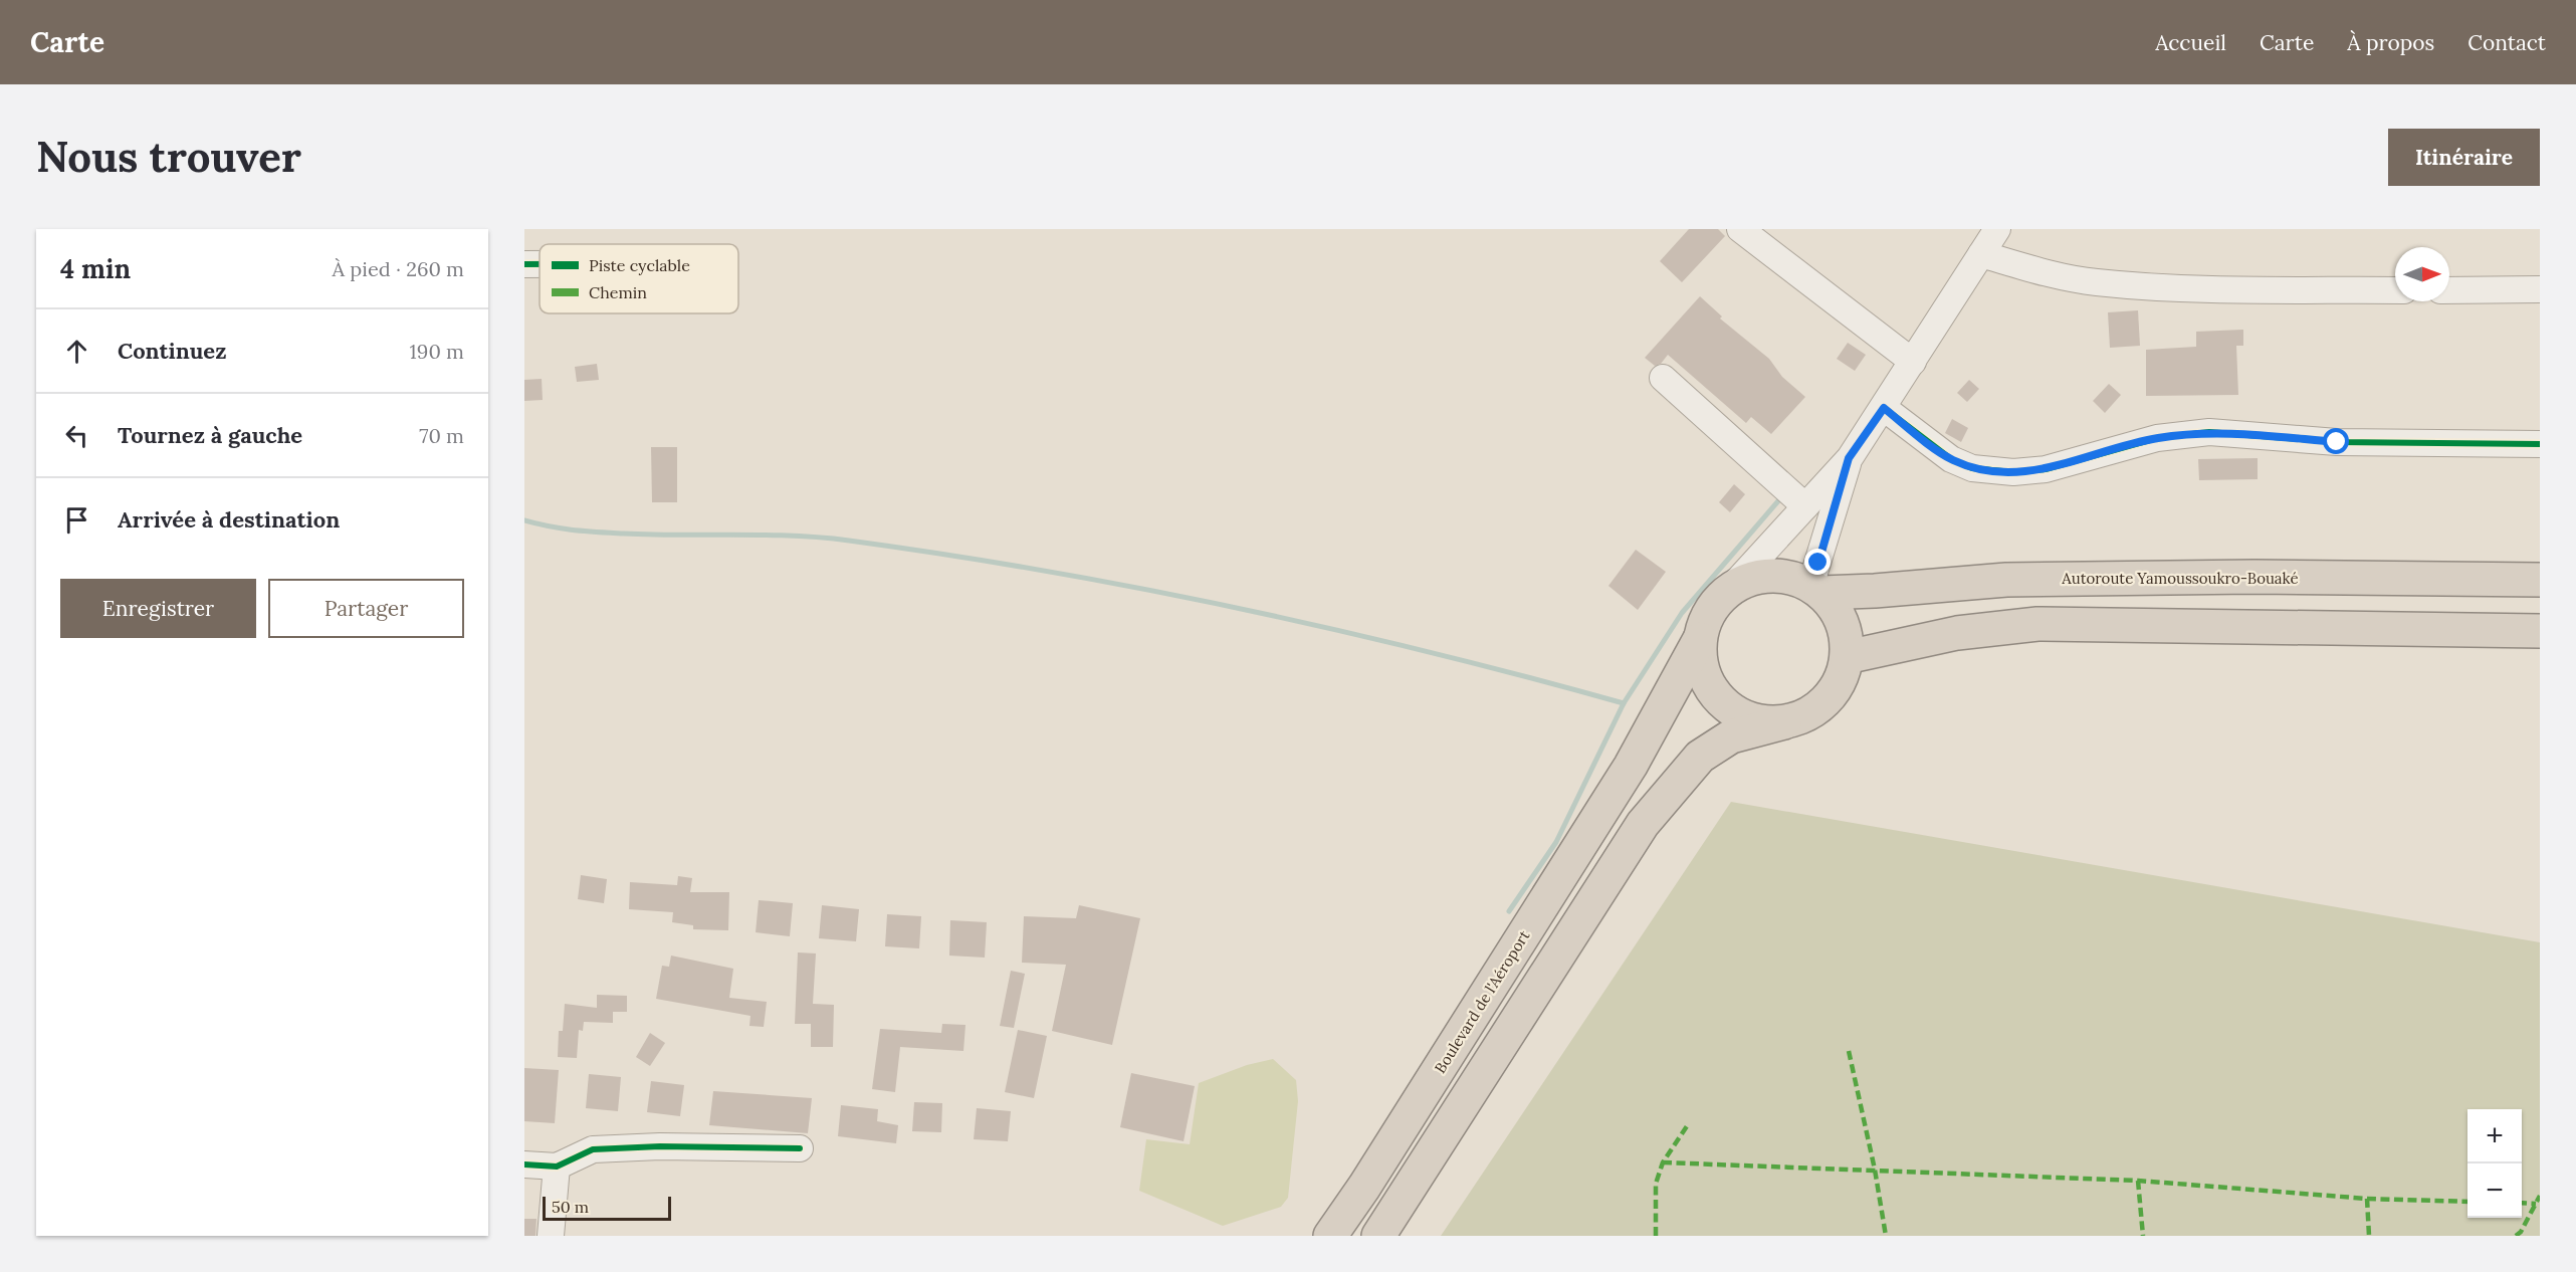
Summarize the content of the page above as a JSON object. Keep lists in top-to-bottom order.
{
  "streets": {
    "highway": ["Autoroute Yamoussoukro-Bouaké", "Boulevard de l'Aéroport"]
  },
  "crossings": [
    ["Autoroute Yamoussoukro-Bouaké", "Boulevard de l'Aéroport"]
  ],
  "legend": ["Piste cyclable", "Chemin"],
  "scale_bar": "50 m",
  "north": "right",
  "page": {
    "header": "Carte",
    "nav": [
      "Accueil",
      "Carte",
      "À propos",
      "Contact"
    ],
    "buttons": [
      "Itinéraire",
      ["Enregistrer", "Partager"]
    ],
    "title": "Nous trouver",
    "heading": ["4 min", "À pied · 260 m"],
    "list": [
      ["Continuez", "190 m"],
      ["Tournez à gauche", "70 m"],
      "Arrivée à destination"
    ],
    "map_buttons": ["+", "−"],
    "scale": "50 m"
  }
}
